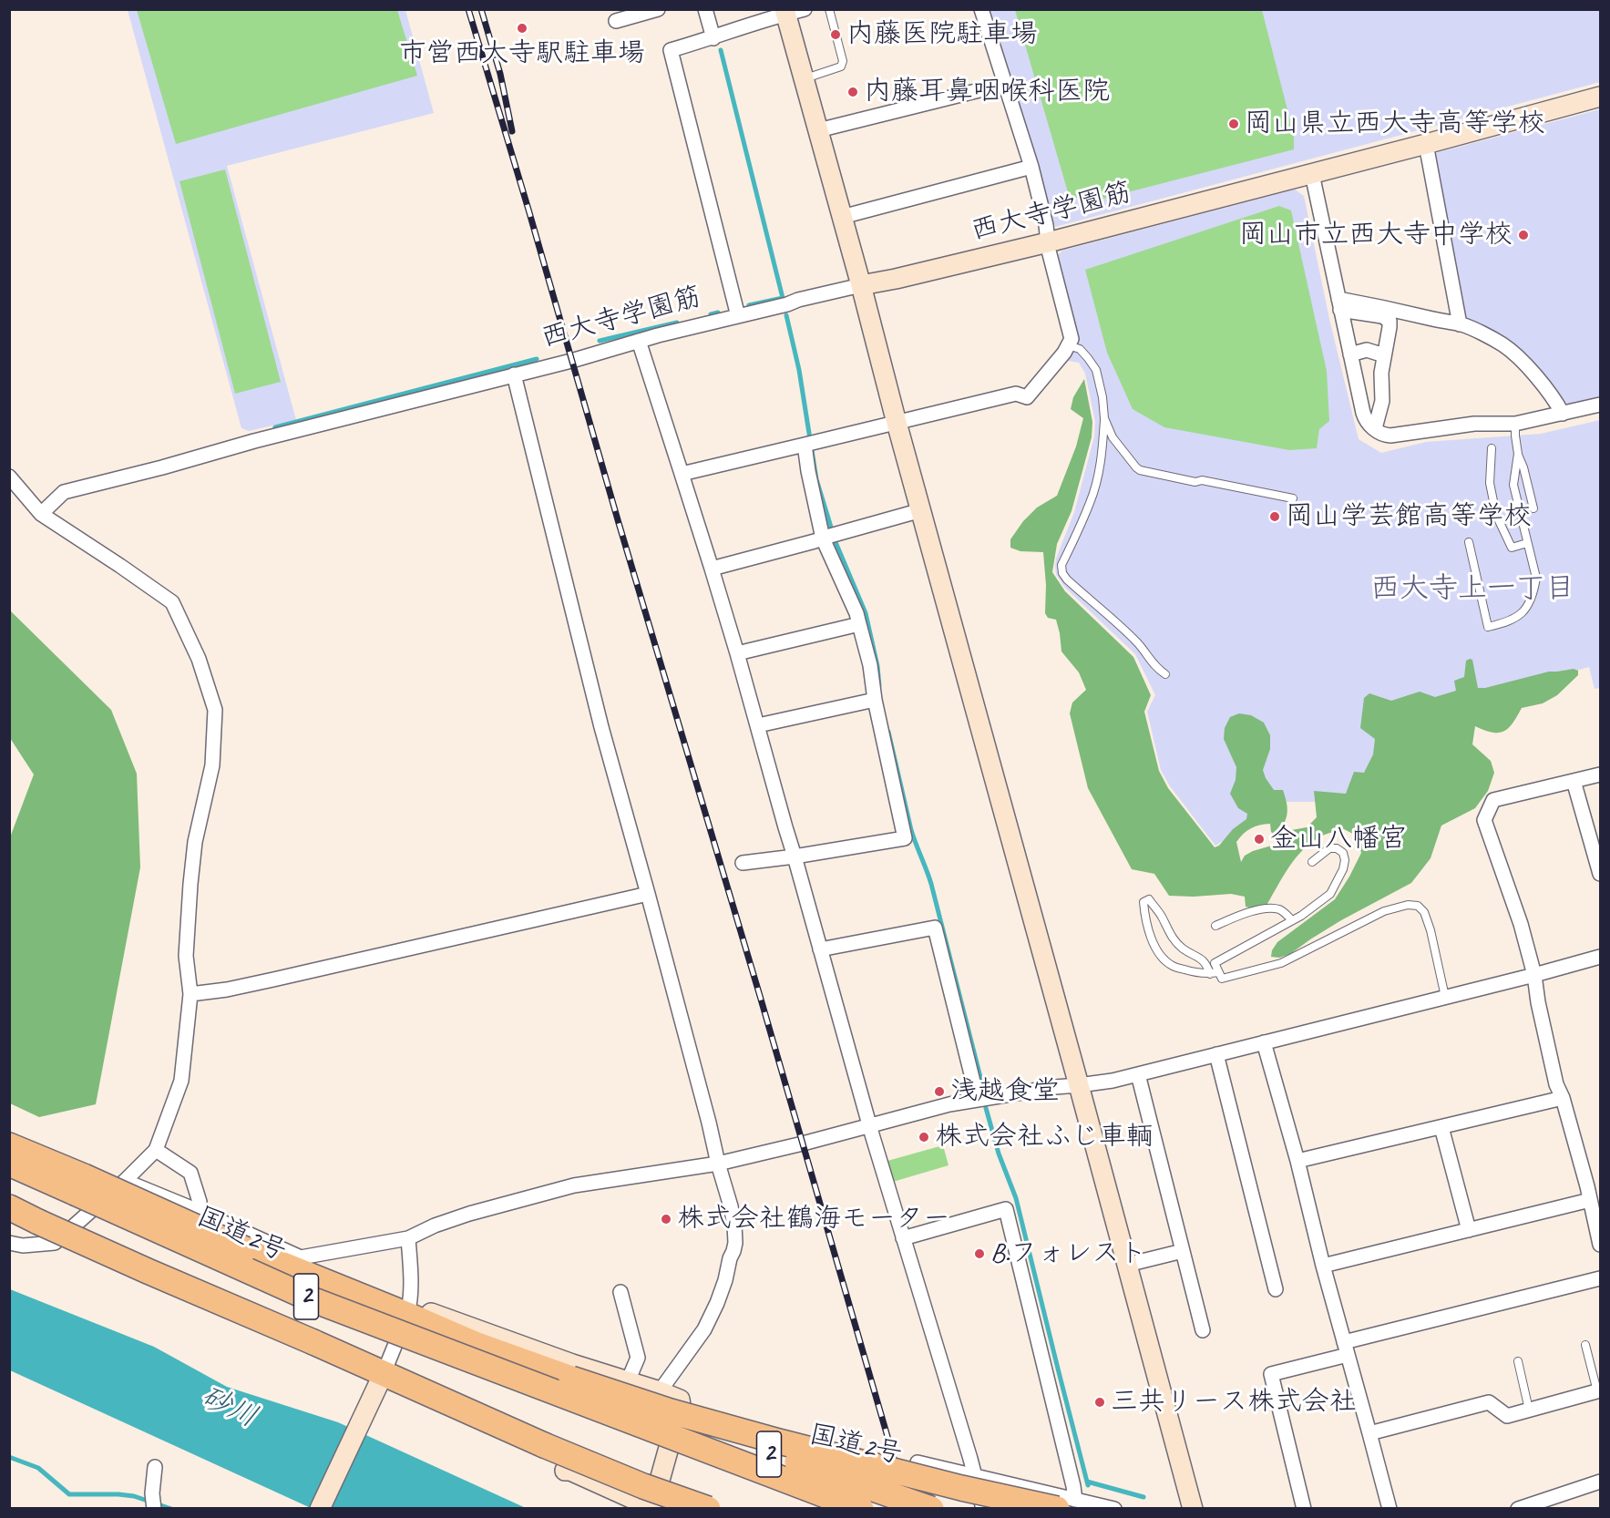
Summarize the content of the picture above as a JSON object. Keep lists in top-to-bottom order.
{
  "streets": {
    "highway": ["国道2号", "2"],
    "street": ["西大寺学園筋"]
  },
  "districts": ["西大寺上一丁目"],
  "water": ["砂川"],
  "places": [
    "市営西大寺駅駐車場",
    "内藤医院駐車場",
    "内藤耳鼻咽喉科医院",
    "岡山県立西大寺高等学校",
    "岡山市立西大寺中学校",
    "岡山学芸館高等学校",
    "金山八幡宮",
    "浅越食堂",
    "株式会社ふじ車輌",
    "株式会社鶴海モーター",
    "B.フォレスト",
    "三共リース株式会社"
  ]
}
